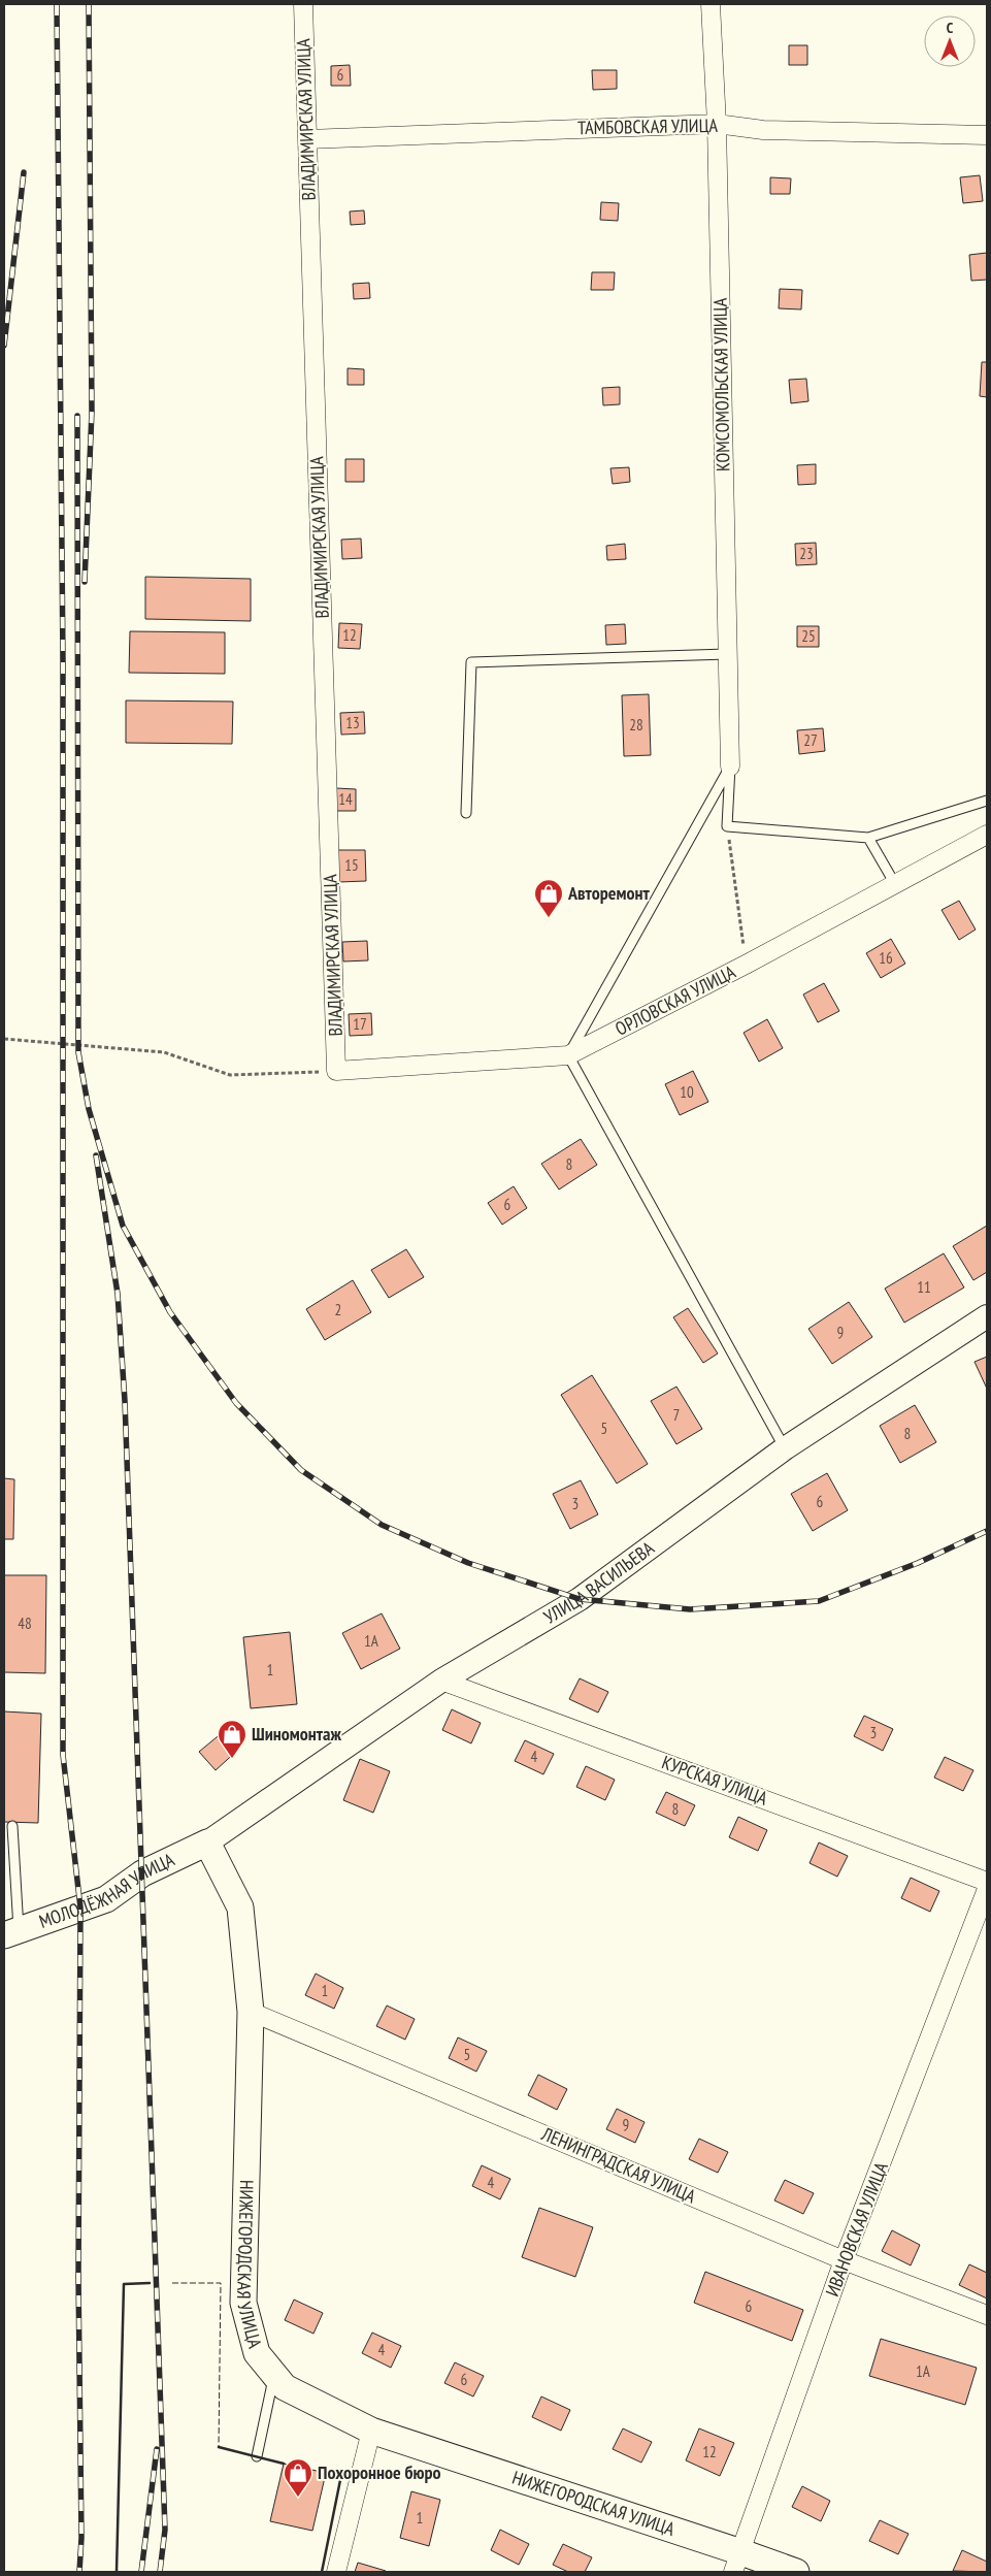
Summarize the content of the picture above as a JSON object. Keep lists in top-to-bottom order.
{
  "streets": {
    "main road": ["МОЛОДЁЖНАЯ УЛИЦА", "НИЖЕГОРОДСКАЯ УЛИЦА"],
    "street": [
      "ВЛАДИМИРСКАЯ УЛИЦА",
      "ТАМБОВСКАЯ УЛИЦА",
      "КОМСОМОЛЬСКАЯ УЛИЦА",
      "ОРЛОВСКАЯ УЛИЦА",
      "УЛИЦА ВАСИЛЬЕВА",
      "КУРСКАЯ УЛИЦА",
      "ЛЕНИНГРАДСКАЯ УЛИЦА",
      "ИВАНОВСКАЯ УЛИЦА"
    ]
  },
  "crossings": [
    ["ВЛАДИМИРСКАЯ УЛИЦА", "ТАМБОВСКАЯ УЛИЦА"],
    ["ВЛАДИМИРСКАЯ УЛИЦА", "ОРЛОВСКАЯ УЛИЦА"],
    ["ТАМБОВСКАЯ УЛИЦА", "КОМСОМОЛЬСКАЯ УЛИЦА"],
    ["УЛИЦА ВАСИЛЬЕВА", "КУРСКАЯ УЛИЦА"],
    ["УЛИЦА ВАСИЛЬЕВА", "МОЛОДЁЖНАЯ УЛИЦА"],
    ["УЛИЦА ВАСИЛЬЕВА", "НИЖЕГОРОДСКАЯ УЛИЦА"],
    ["МОЛОДЁЖНАЯ УЛИЦА", "НИЖЕГОРОДСКАЯ УЛИЦА"],
    ["ЛЕНИНГРАДСКАЯ УЛИЦА", "ИВАНОВСКАЯ УЛИЦА"],
    ["ЛЕНИНГРАДСКАЯ УЛИЦА", "НИЖЕГОРОДСКАЯ УЛИЦА"],
    ["ИВАНОВСКАЯ УЛИЦА", "НИЖЕГОРОДСКАЯ УЛИЦА"]
  ],
  "places": {
    "shop": ["Авторемонт", "Шиномонтаж", "Похоронное бюро"]
  },
  "house_numbers": [
    "6",
    "23",
    "12",
    "25",
    "13",
    "28",
    "27",
    "14",
    "15",
    "16",
    "17",
    "10",
    "8",
    "6",
    "11",
    "2",
    "9",
    "7",
    "5",
    "8",
    "6",
    "3",
    "48",
    "1А",
    "1",
    "3",
    "4",
    "8",
    "1",
    "5",
    "9",
    "4",
    "6",
    "4",
    "1А",
    "6",
    "12",
    "1"
  ],
  "north": "top"
}
